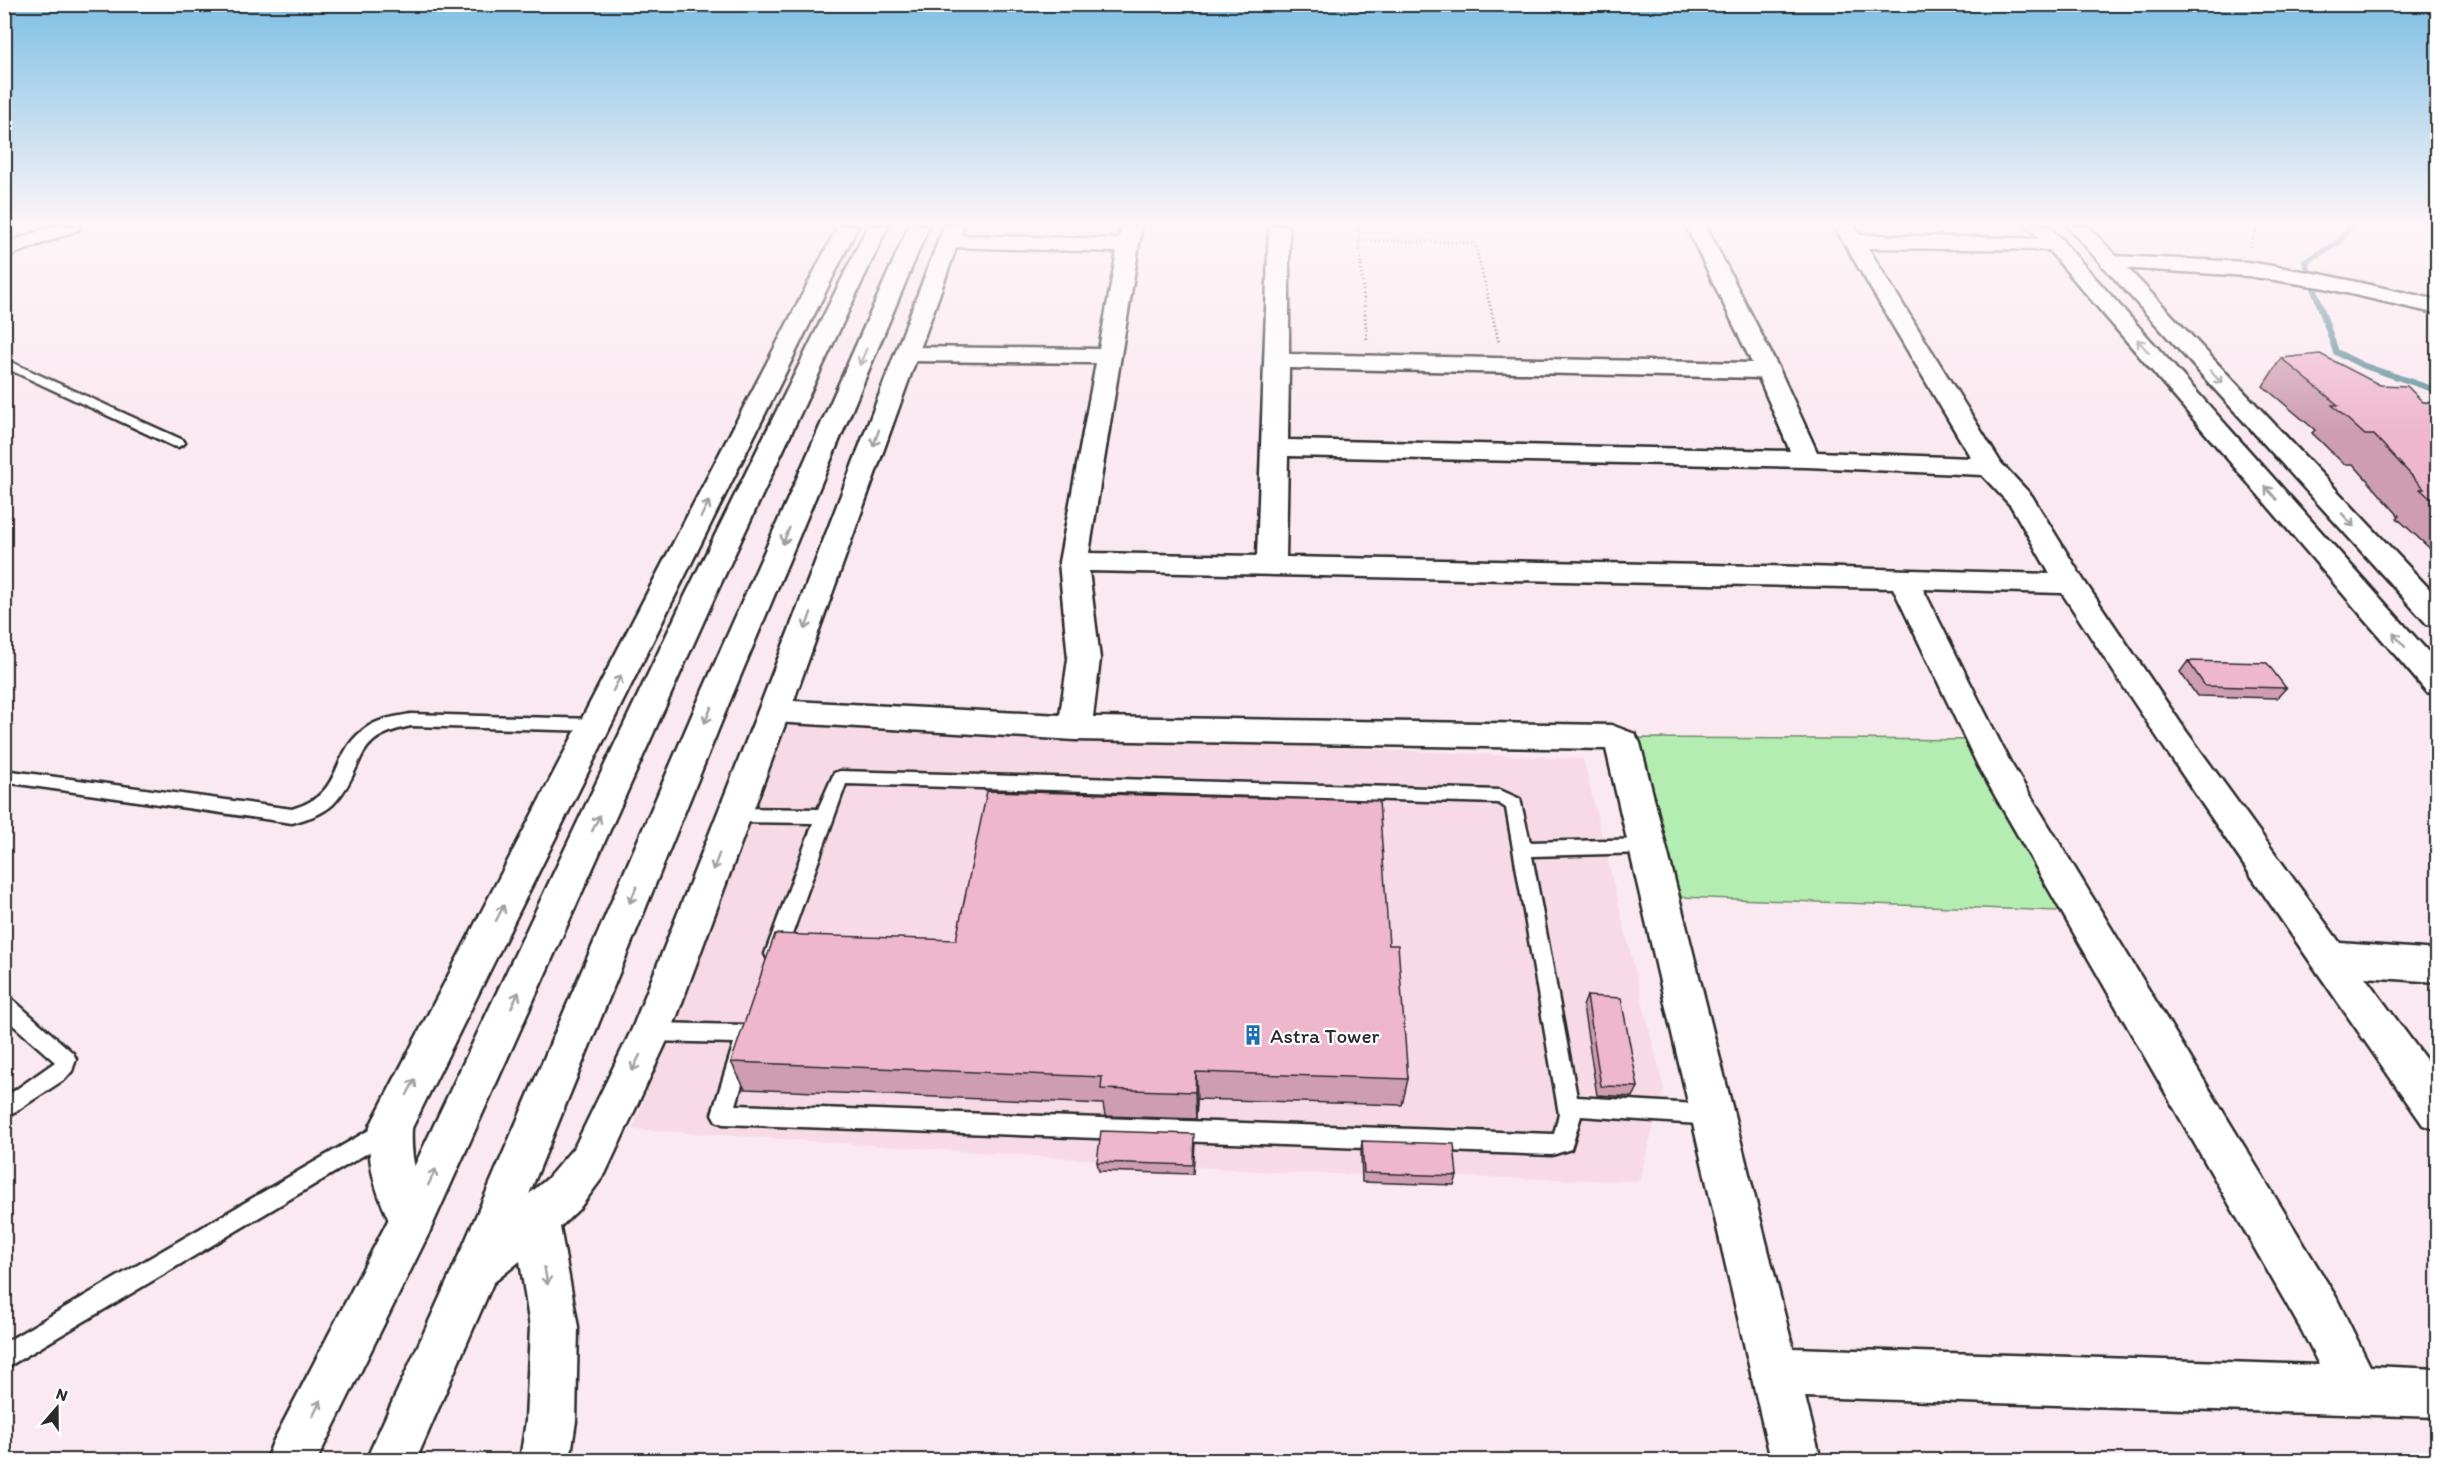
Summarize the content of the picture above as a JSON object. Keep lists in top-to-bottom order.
{
  "places": {
    "building": ["Astra Tower"]
  },
  "north": "top"
}
